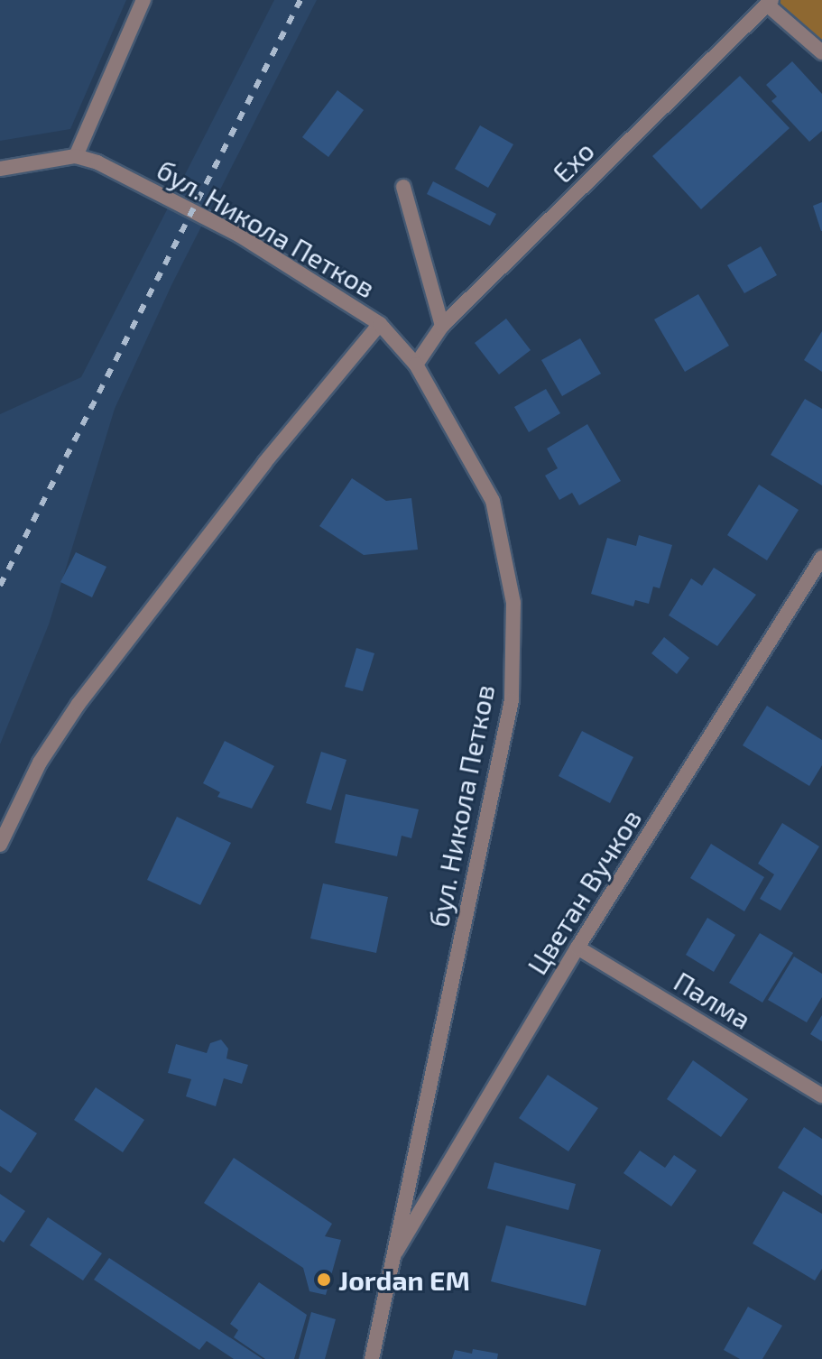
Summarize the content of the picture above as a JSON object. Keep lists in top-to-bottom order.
{
  "streets": {
    "street": [
      "Ехо",
      "бул. Никола Петков",
      "Цветан Вучков",
      "Палма"
    ]
  },
  "crossings": [
    ["Ехо", "бул. Никола Петков"],
    ["бул. Никола Петков", "Цветан Вучков"],
    ["Цветан Вучков", "Палма"]
  ],
  "places": ["Jordan EM"]
}
